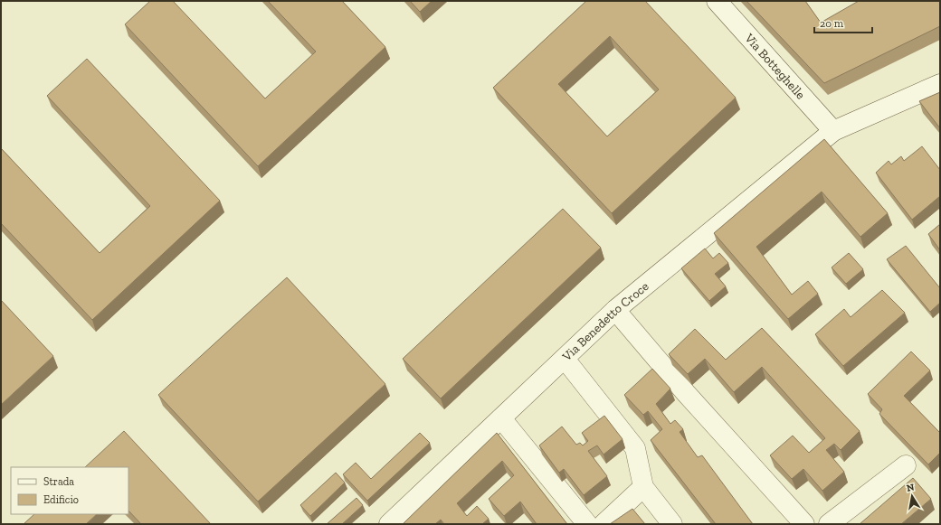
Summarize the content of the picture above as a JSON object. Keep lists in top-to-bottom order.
{
  "streets": {
    "main road": ["Via Botteghelle", "Via Benedetto Croce"]
  },
  "crossings": [
    ["Via Botteghelle", "Via Benedetto Croce"]
  ],
  "legend": ["Strada", "Edificio"],
  "scale_bar": "20 m",
  "north": "top"
}
